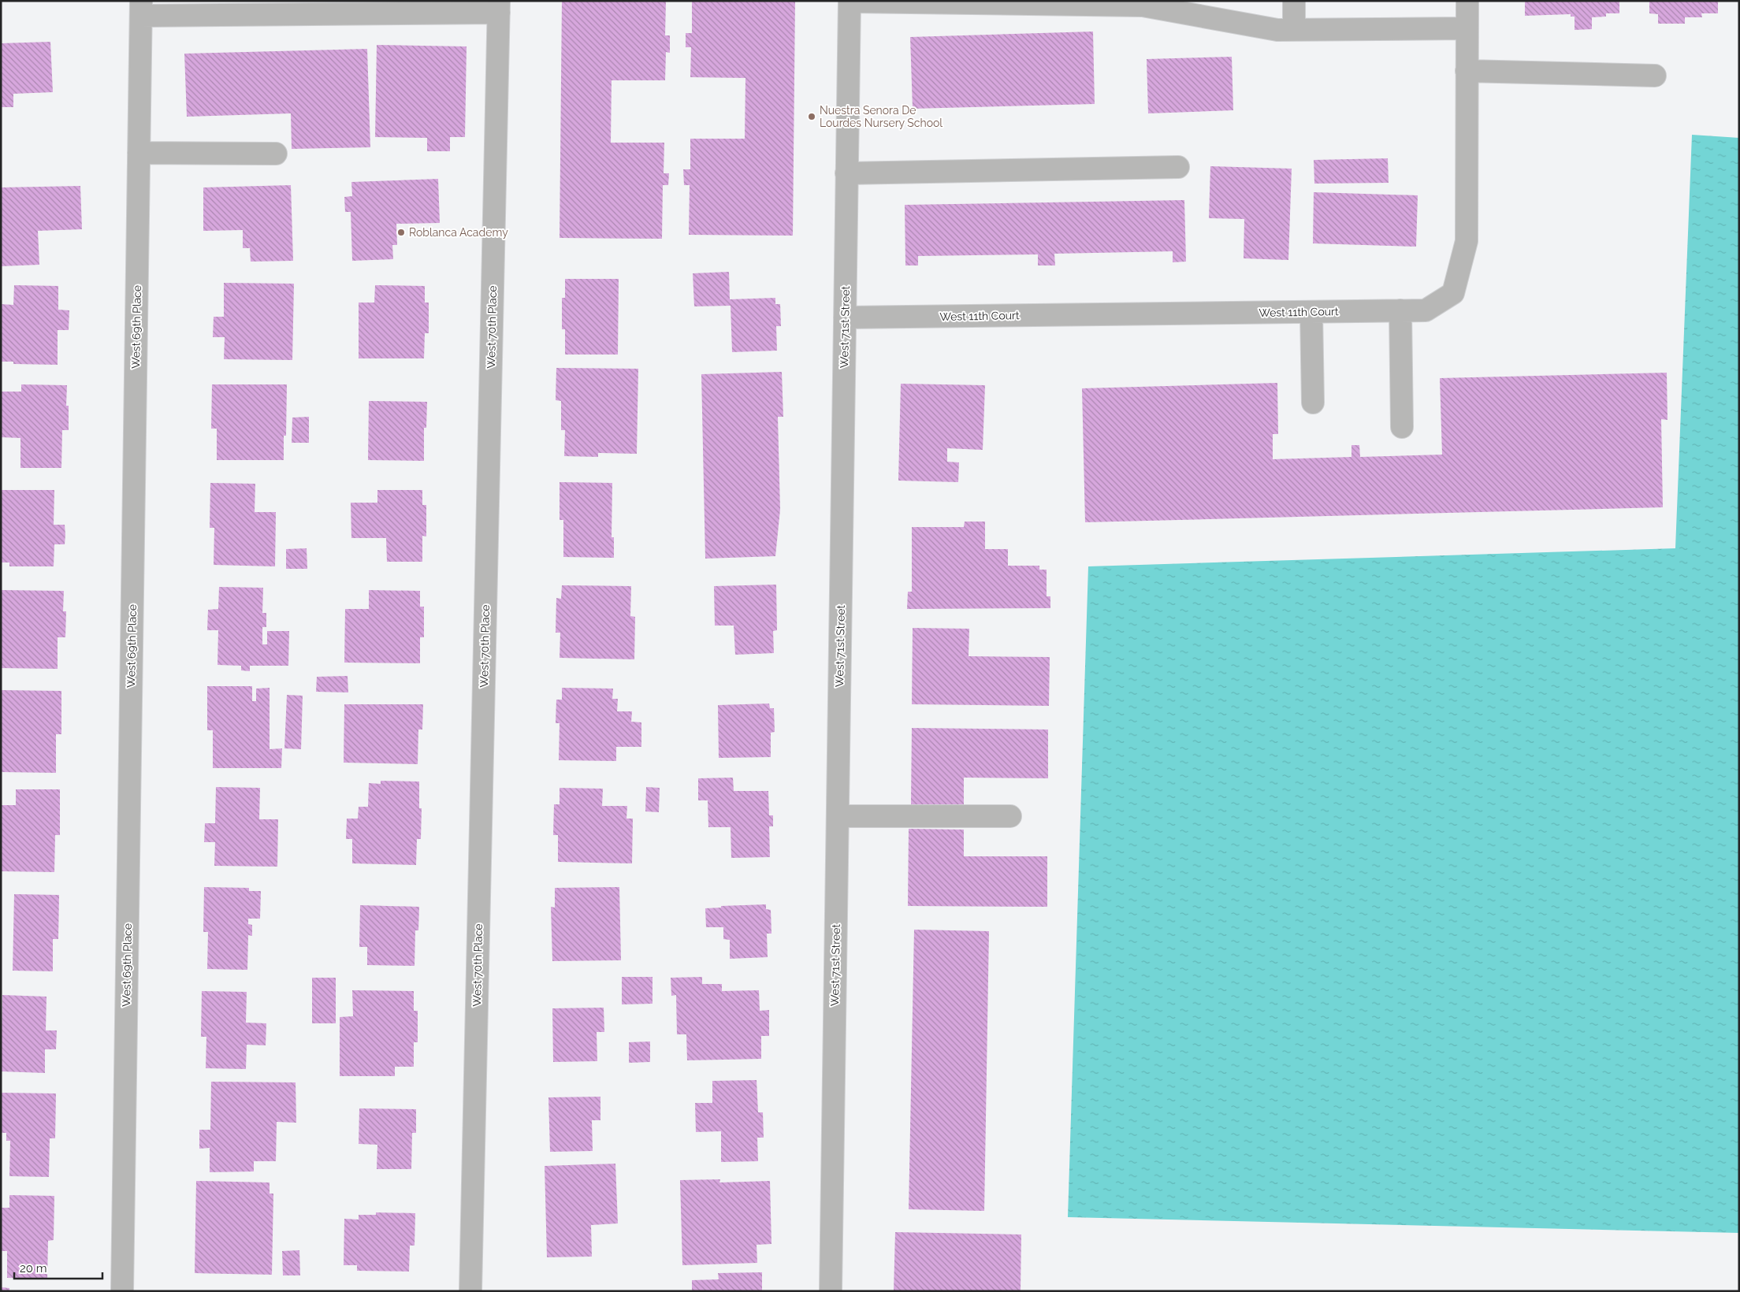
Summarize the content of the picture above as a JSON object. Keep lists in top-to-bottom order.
{
  "streets": {
    "street": [
      "West 11th Court",
      "West 69th Place",
      "West 70th Place",
      "West 71st Street"
    ]
  },
  "crossings": [
    ["West 11th Court", "West 71st Street"]
  ],
  "places": ["Nuestra Senora De Lourdes Nursery School", "Roblanca Academy"],
  "scale_bar": "20 m"
}
